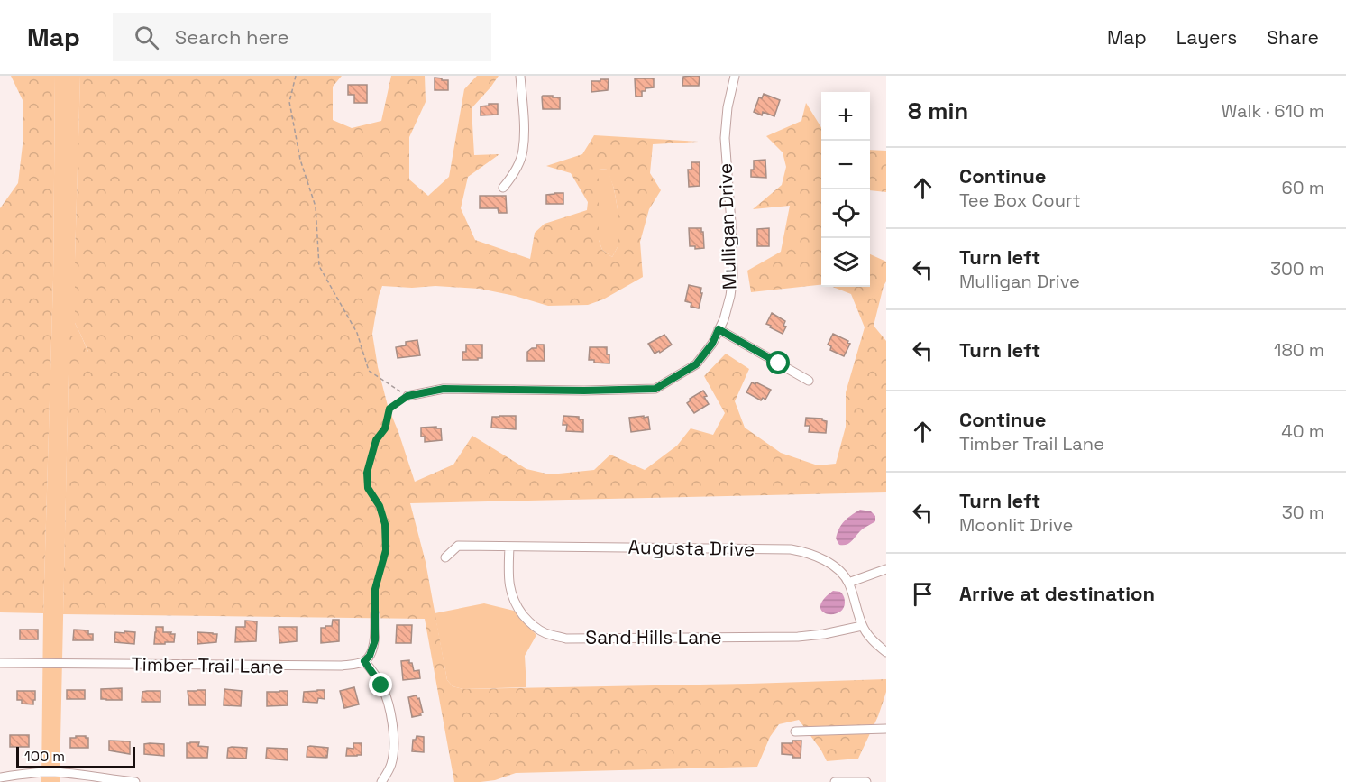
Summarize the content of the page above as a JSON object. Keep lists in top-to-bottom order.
{
  "streets": {
    "street": [
      "Mulligan Drive",
      "Augusta Drive",
      "Sand Hills Lane",
      "Timber Trail Lane"
    ]
  },
  "crossings": [
    ["Augusta Drive", "Sand Hills Lane"]
  ],
  "scale_bar": "100 m",
  "page": {
    "header": "Map",
    "search": "Search here",
    "nav": ["Map", "Layers", "Share"],
    "heading": ["8 min", "Walk · 610 m"],
    "map_buttons": ["+", "−"],
    "list": [
      ["Continue", "Tee Box Court", "60 m"],
      ["Turn left", "Mulligan Drive", "300 m"],
      ["Turn left", "180 m"],
      ["Continue", "Timber Trail Lane", "40 m"],
      ["Turn left", "Moonlit Drive", "30 m"],
      "Arrive at destination"
    ],
    "scale": "100 m"
  }
}
